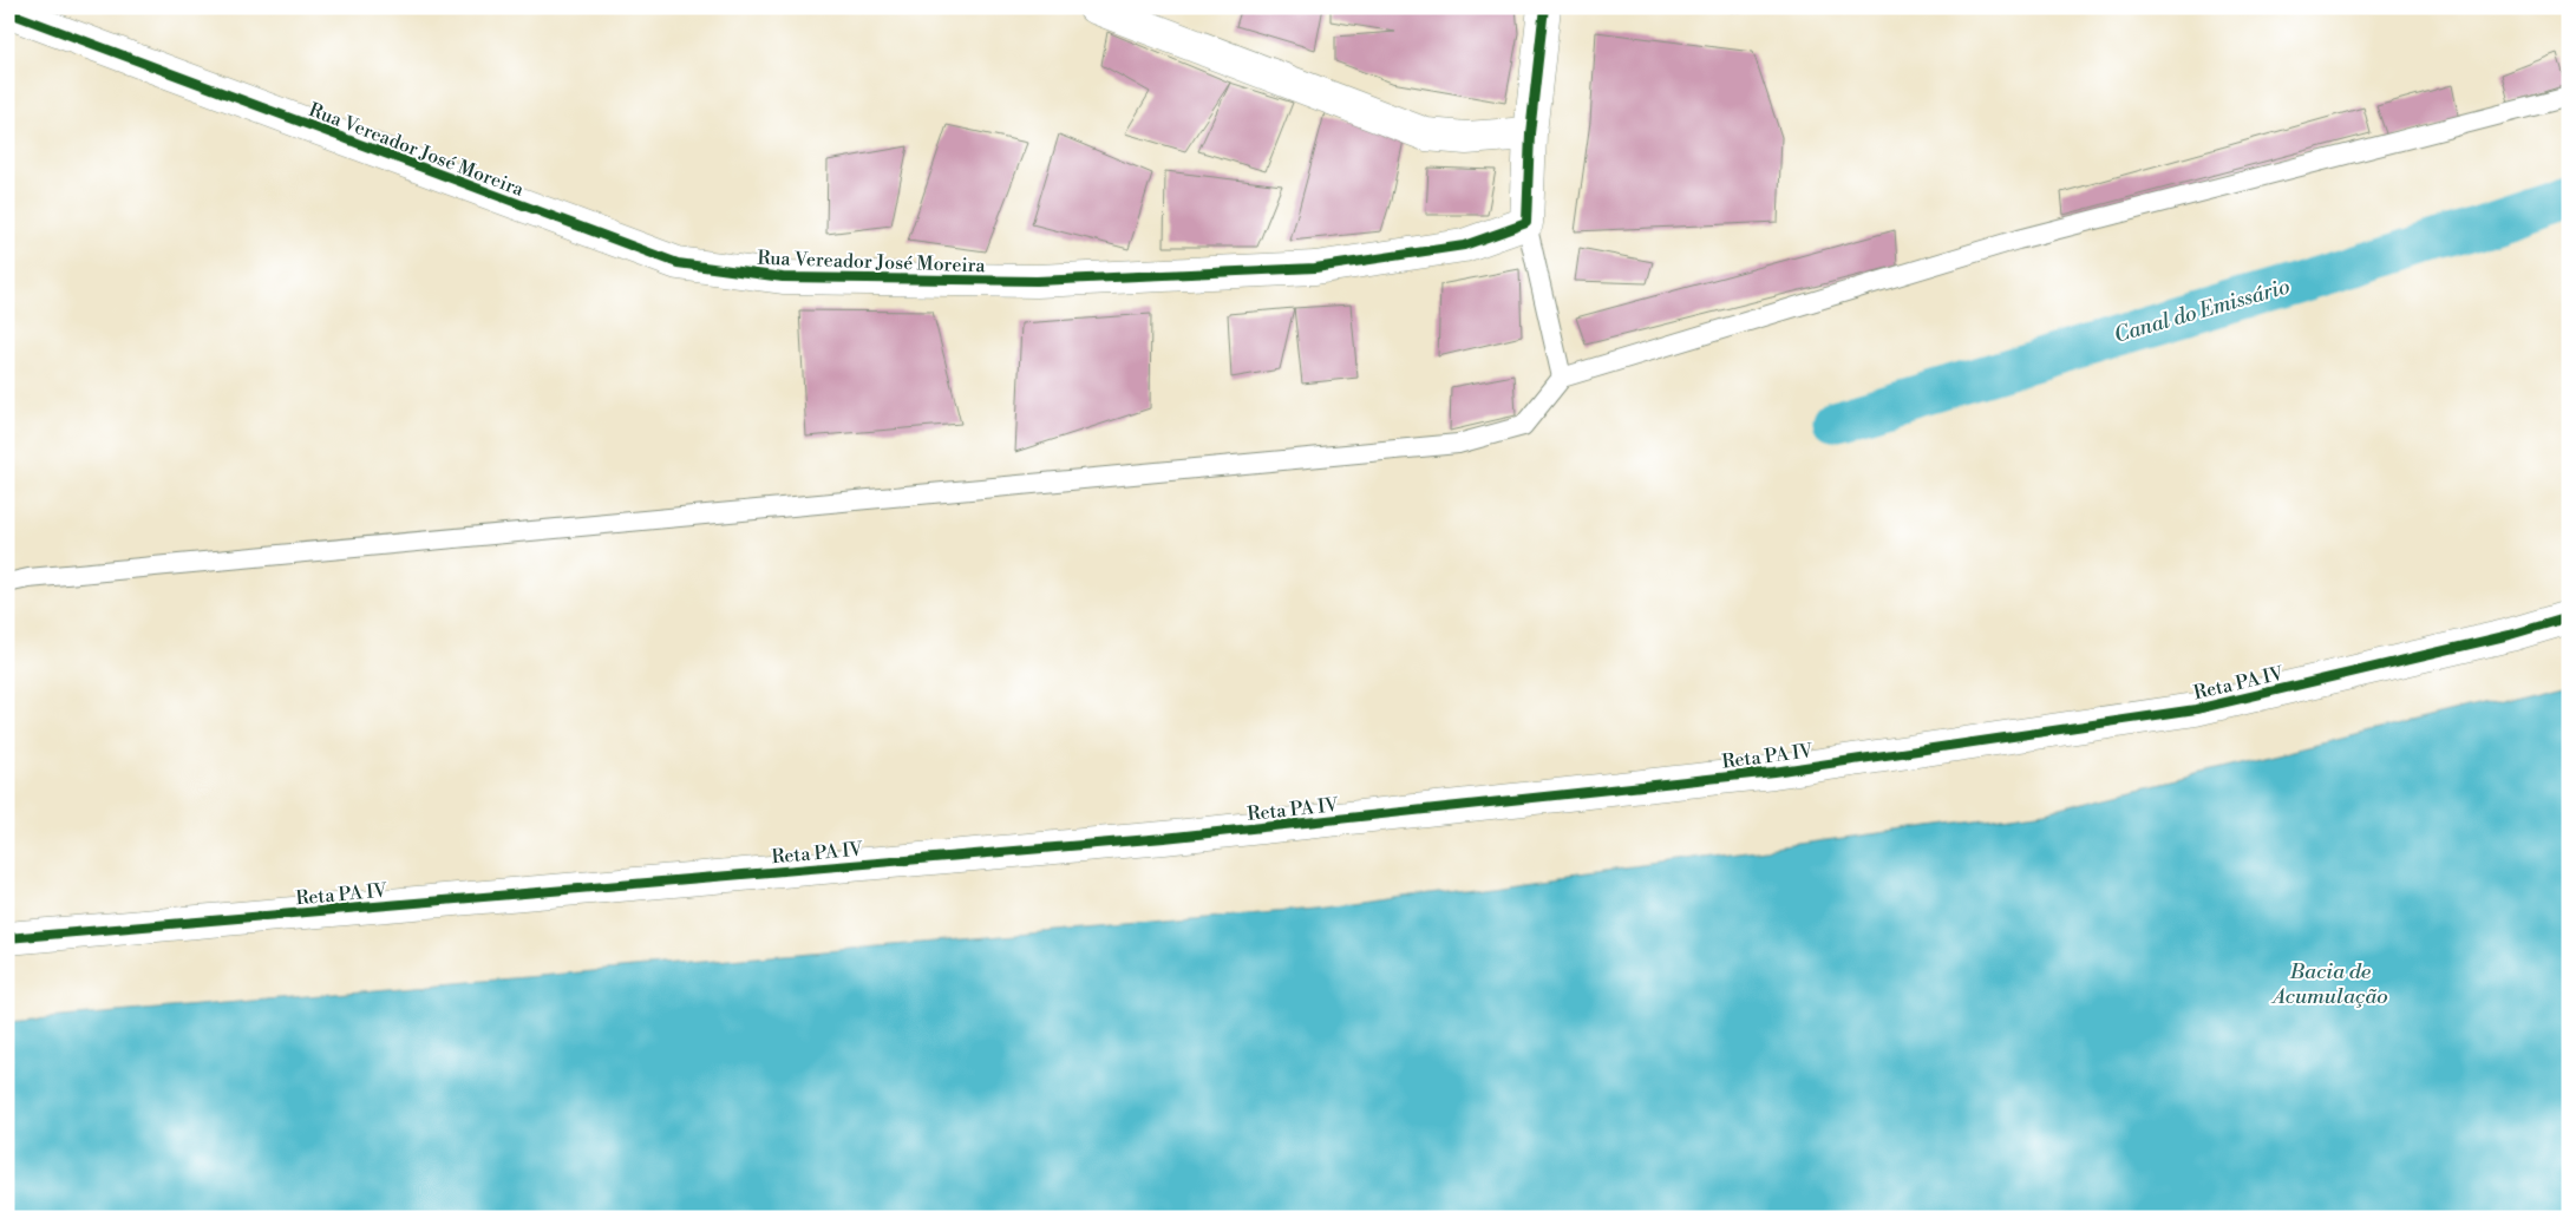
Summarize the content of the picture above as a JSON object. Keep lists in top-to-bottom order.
{
  "streets": {
    "street": ["Rua Vereador José Moreira", "Reta PA IV"]
  },
  "water": ["Canal do Emissário", "Bacia de Acumulação"]
}
